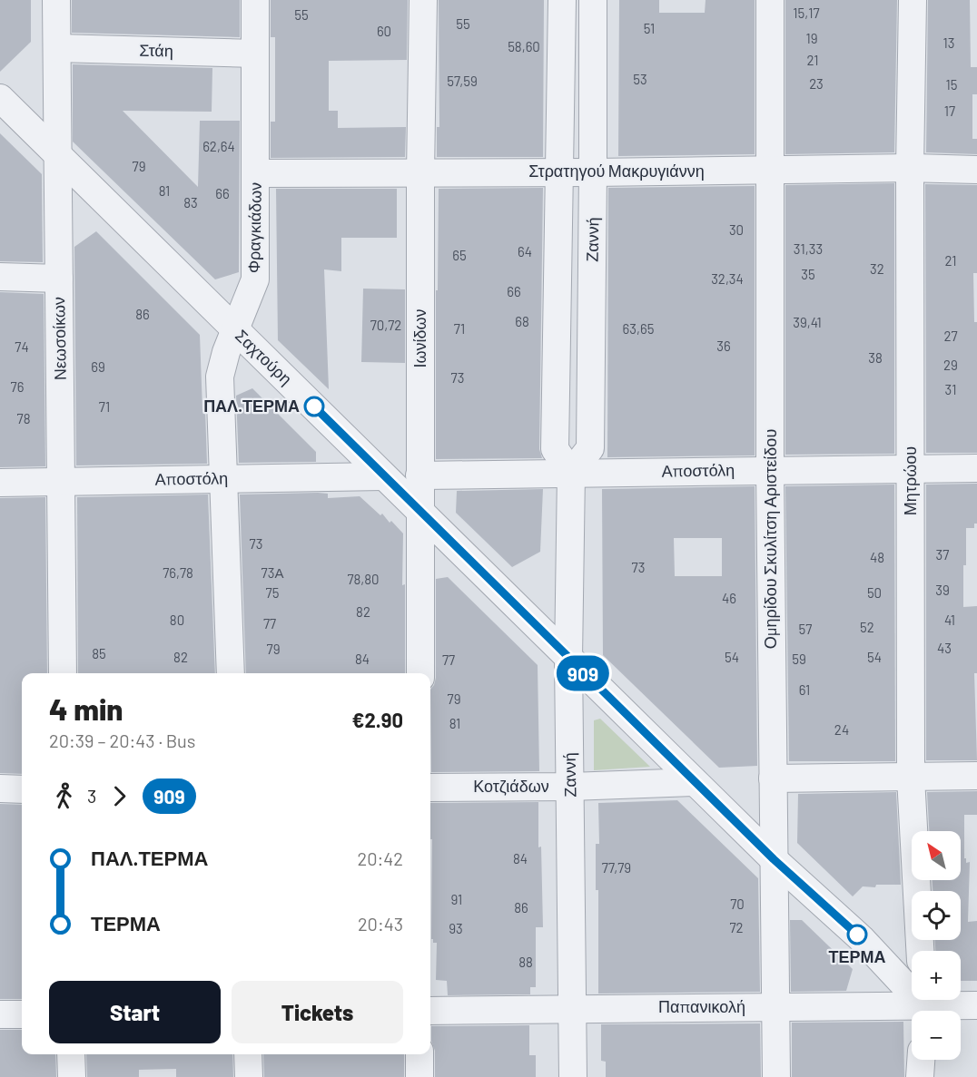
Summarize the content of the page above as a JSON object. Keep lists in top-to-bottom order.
{
  "streets": {
    "street": [
      "Στάη",
      "Στρατηγού Μακρυγιάννη",
      "Φραγκιάδων",
      "Ζαννή",
      "Νεωσοίκων",
      "Ιωνίδων",
      "Σαχτούρη",
      "Αποστόλη",
      "Μητρώου",
      "Ομηρίδου Σκυλίτση Αριστείδου",
      "Κοτζιάδων",
      "Παπανικολή"
    ]
  },
  "crossings": [
    ["Στάη", "Φραγκιάδων"],
    ["Στάη", "Νεωσοίκων"],
    ["Στρατηγού Μακρυγιάννη", "Φραγκιάδων"],
    ["Στρατηγού Μακρυγιάννη", "Ζαννή"],
    ["Στρατηγού Μακρυγιάννη", "Ιωνίδων"],
    ["Στρατηγού Μακρυγιάννη", "Μητρώου"],
    ["Στρατηγού Μακρυγιάννη", "Ομηρίδου Σκυλίτση Αριστείδου"],
    ["Φραγκιάδων", "Σαχτούρη"],
    ["Φραγκιάδων", "Αποστόλη"],
    ["Ζαννή", "Σαχτούρη"],
    ["Ζαννή", "Αποστόλη"],
    ["Ζαννή", "Κοτζιάδων"],
    ["Ζαννή", "Παπανικολή"],
    ["Νεωσοίκων", "Σαχτούρη"],
    ["Νεωσοίκων", "Αποστόλη"],
    ["Ιωνίδων", "Σαχτούρη"],
    ["Ιωνίδων", "Αποστόλη"],
    ["Σαχτούρη", "Αποστόλη"],
    ["Σαχτούρη", "Ομηρίδου Σκυλίτση Αριστείδου"],
    ["Σαχτούρη", "Κοτζιάδων"],
    ["Σαχτούρη", "Παπανικολή"],
    ["Αποστόλη", "Μητρώου"],
    ["Αποστόλη", "Ομηρίδου Σκυλίτση Αριστείδου"],
    ["Ομηρίδου Σκυλίτση Αριστείδου", "Παπανικολή"]
  ],
  "places": ["ΠΑΛ.ΤΕΡΜΑ", "ΤΕΡΜΑ"],
  "lines": ["bus line 909"],
  "house_numbers": [
    "15,17",
    "55",
    "55",
    "51",
    "60",
    "19",
    "13",
    "58,60",
    "21",
    "53",
    "57,59",
    "23",
    "15",
    "17",
    "62,64",
    "79",
    "81",
    "66",
    "83",
    "30",
    "31,33",
    "64",
    "65",
    "21",
    "32",
    "35",
    "32,34",
    "66",
    "86",
    "68",
    "39,41",
    "70,72",
    "71",
    "63,65",
    "27",
    "36",
    "74",
    "38",
    "29",
    "69",
    "73",
    "76",
    "31",
    "71",
    "78",
    "73",
    "37",
    "48",
    "73",
    "76,78",
    "73Α",
    "78,80",
    "39",
    "75",
    "50",
    "46",
    "82",
    "80",
    "41",
    "77",
    "52",
    "57",
    "43",
    "79",
    "85",
    "82",
    "54",
    "54",
    "84",
    "59",
    "77",
    "61",
    "79",
    "81",
    "24",
    "84",
    "77,79",
    "91",
    "70",
    "86",
    "72",
    "93",
    "88"
  ],
  "north": "top left",
  "page": {
    "on_map": "909",
    "heading": ["4 min", "20:39 – 20:43 · Bus", "€2.90"],
    "legs": ["3", "909"],
    "list": [
      {
        "name": "ΠΑΛ.ΤΕΡΜΑ",
        "value": "20:42"
      },
      {
        "name": "ΤΕΡΜΑ",
        "value": "20:43"
      }
    ],
    "map_buttons": ["+", "−"],
    "buttons": ["Start", "Tickets"]
  }
}
